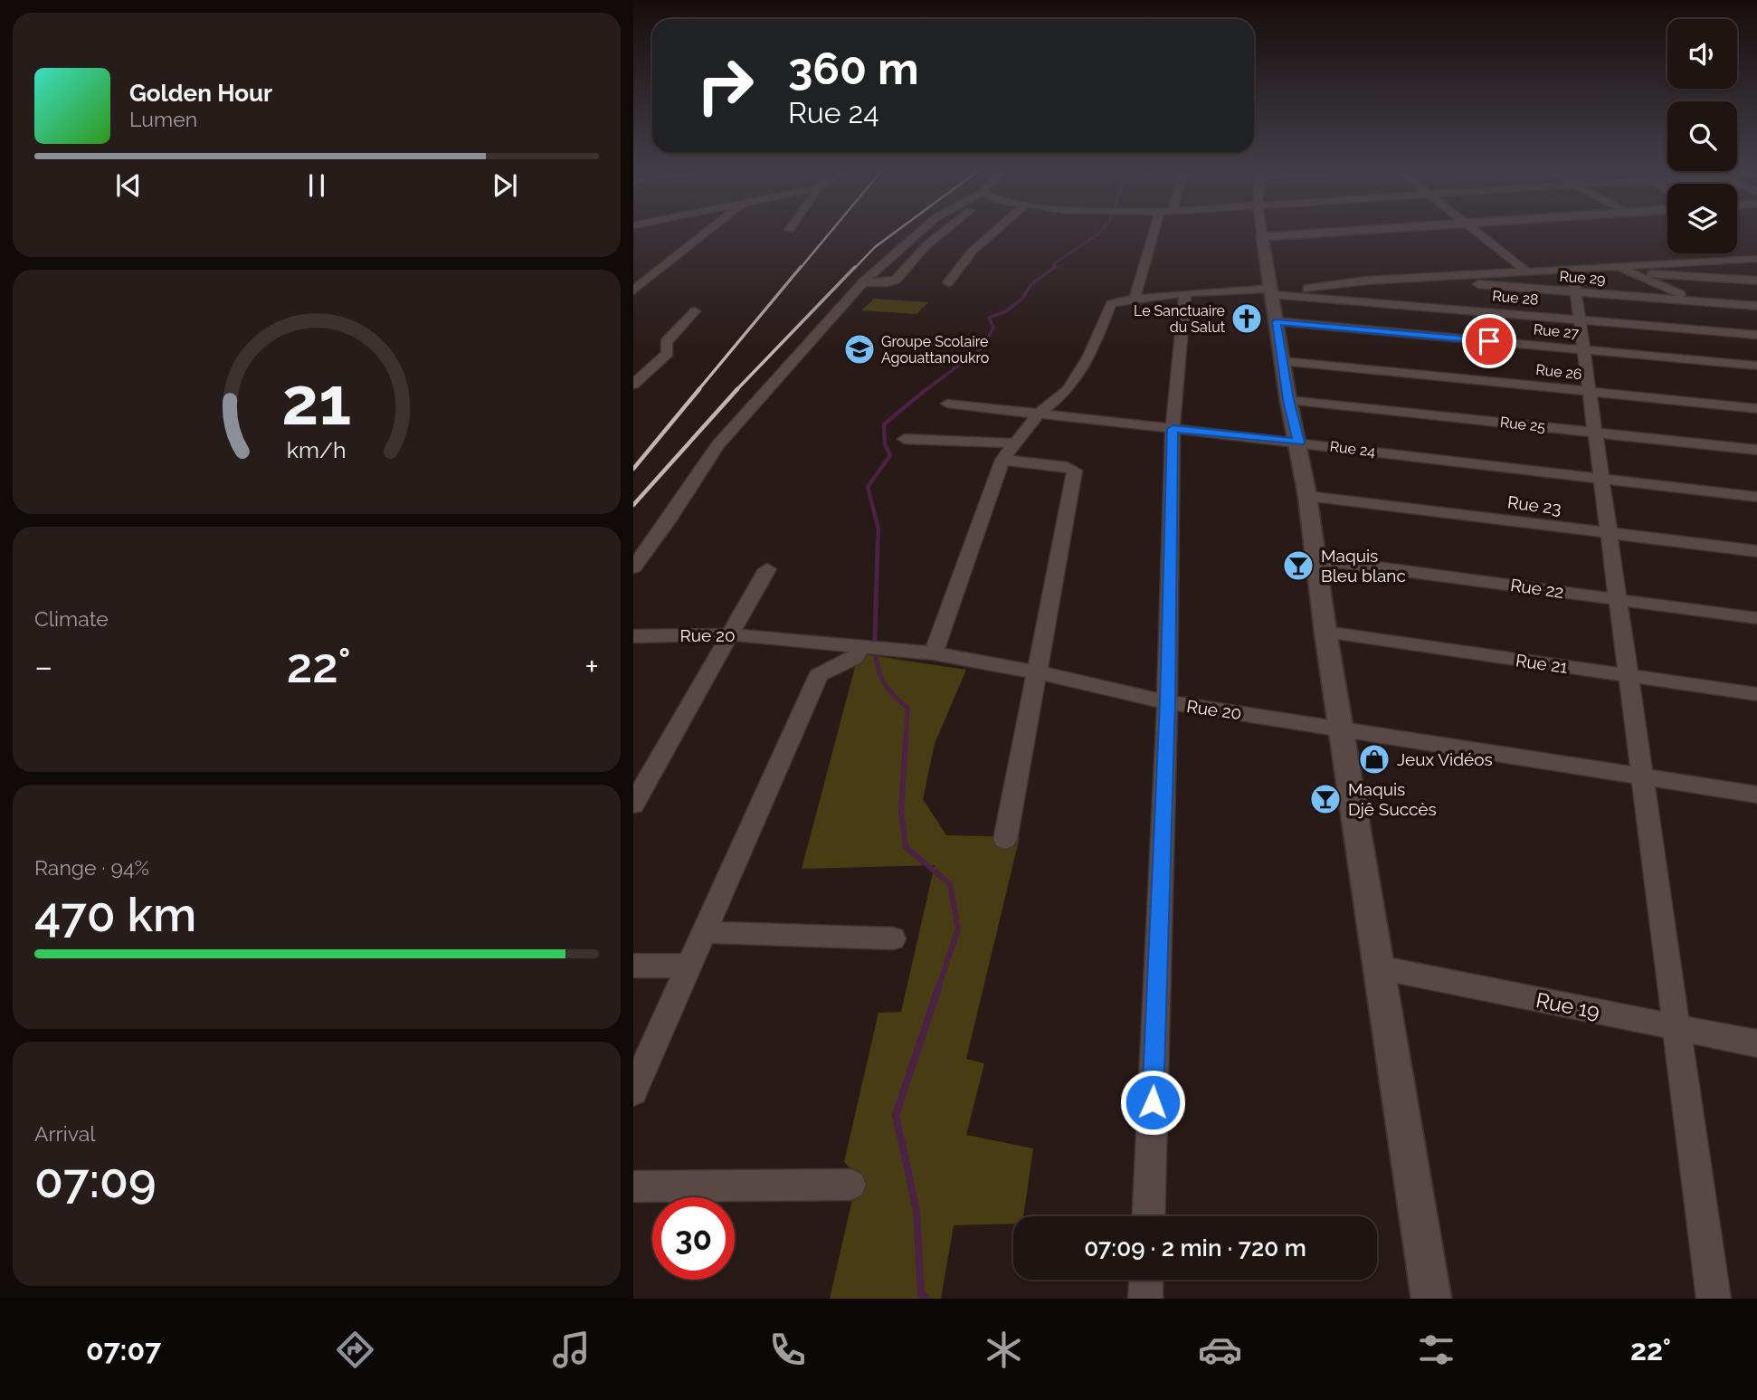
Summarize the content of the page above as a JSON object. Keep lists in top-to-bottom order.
{
  "streets": {
    "street": [
      "Rue 29",
      "Rue 28",
      "Rue 27",
      "Rue 26",
      "Rue 25",
      "Rue 24",
      "Rue 23",
      "Rue 22",
      "Rue 20",
      "Rue 21",
      "Rue 19"
    ]
  },
  "places": {
    "church": ["Le Sanctuaire du Salut"],
    "school or university": ["Groupe Scolaire Agouattanoukro"],
    "bar": ["Maquis Bleu blanc", "Maquis Djê Succès"],
    "shop": ["Jeux Vidéos"]
  },
  "page": {
    "turn": ["360 m", "Rue 24"],
    "song": ["Golden Hour", "Lumen"],
    "tile": [
      "Climate",
      ["Range · 94%", "470 km"],
      ["Arrival", "07:09"]
    ],
    "heat": ["−", "22°", "+"],
    "limit": "30",
    "trip": "07:09 · 2 min · 720 m",
    "tabs": ["07:07", "22°"],
    "gauge": ["21", "km/h"]
  }
}
